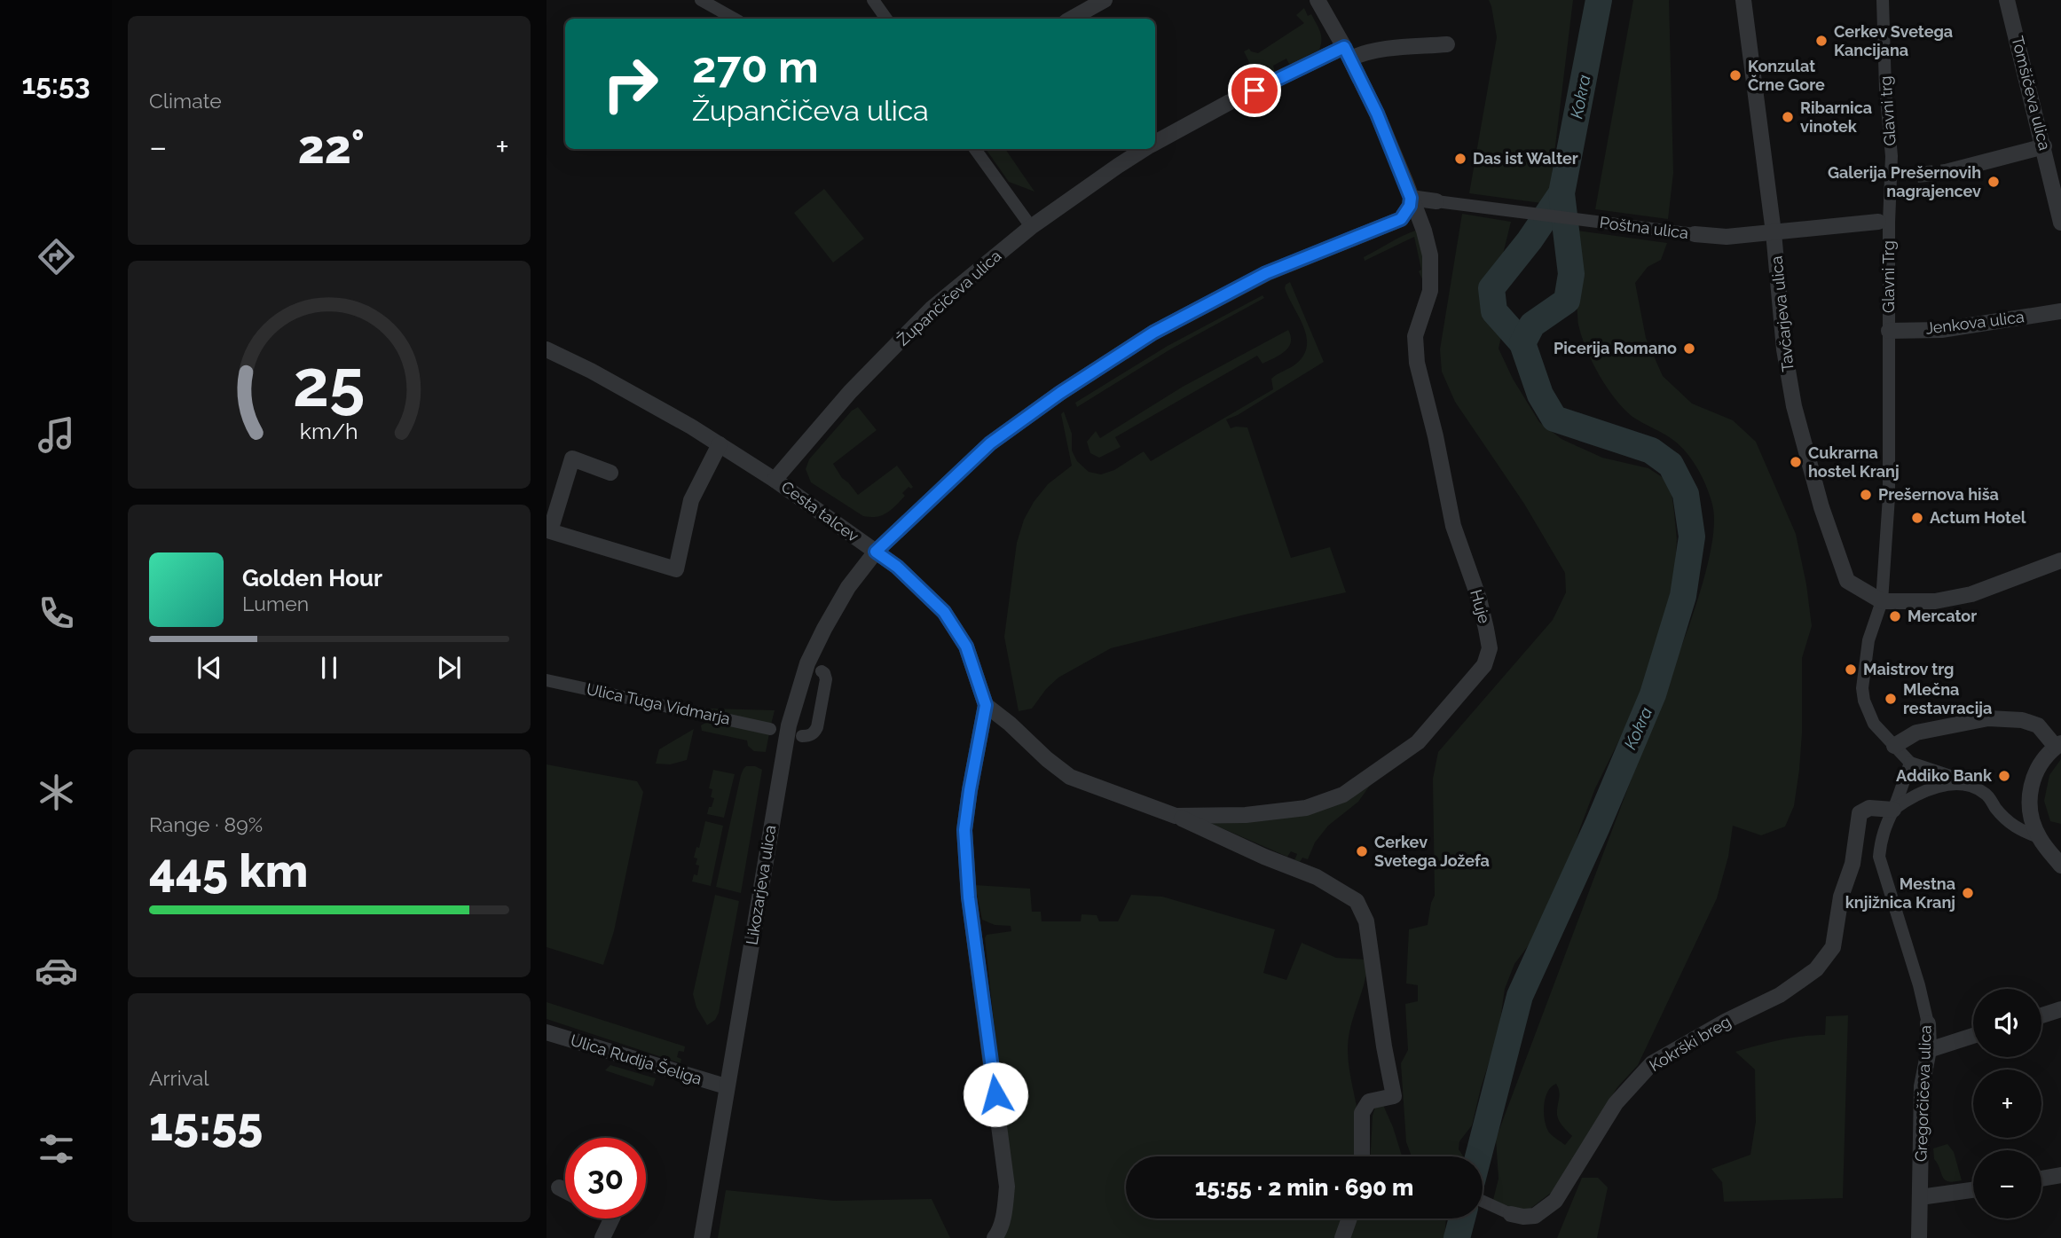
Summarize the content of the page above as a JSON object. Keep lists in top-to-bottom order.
{
  "streets": {
    "street": [
      "Tomšičeva ulica",
      "Glavni trg",
      "Poštna ulica",
      "Glavni Trg",
      "Župančičeva ulica",
      "Tavčarjeva ulica",
      "Jenkova ulica",
      "Cesta talcev",
      "Huje",
      "Ulica Tuga Vidmarja",
      "Likozarjeva ulica",
      "Kokrški breg",
      "Ulica Rudija Šeliga",
      "Gregorčičeva ulica"
    ]
  },
  "crossings": [
    ["Glavni trg", "Poštna ulica"],
    ["Glavni trg", "Glavni Trg"],
    ["Poštna ulica", "Glavni Trg"],
    ["Poštna ulica", "Tavčarjeva ulica"],
    ["Poštna ulica", "Huje"],
    ["Glavni Trg", "Tavčarjeva ulica"],
    ["Glavni Trg", "Jenkova ulica"],
    ["Župančičeva ulica", "Cesta talcev"],
    ["Cesta talcev", "Huje"],
    ["Cesta talcev", "Likozarjeva ulica"],
    ["Likozarjeva ulica", "Ulica Rudija Šeliga"],
    ["Kokrški breg", "Gregorčičeva ulica"]
  ],
  "water": ["Kokra"],
  "places": [
    "Cerkev Svetega Kancijana",
    "Konzulat Črne Gore",
    "Ribarnica vinotek",
    "Das ist Walter",
    "Galerija Prešernovih nagrajencev",
    "Picerija Romano",
    "Cukrarna hostel Kranj",
    "Prešernova hiša",
    "Actum Hotel",
    "Mercator",
    "Maistrov trg",
    "Mlečna restavracija",
    "Addiko Bank",
    "Cerkev Svetega Jožefa",
    "Mestna knjižnica Kranj"
  ],
  "page": {
    "tabs": "15:53",
    "tile": [
      "Climate",
      ["Range · 89%", "445 km"],
      ["Arrival", "15:55"]
    ],
    "turn": ["270 m", "Župančičeva ulica"],
    "heat": ["−", "22°", "+"],
    "song": ["Golden Hour", "Lumen"],
    "map_buttons": ["+", "−"],
    "limit": "30",
    "trip": "15:55 · 2 min · 690 m",
    "gauge": ["25", "km/h"]
  }
}
